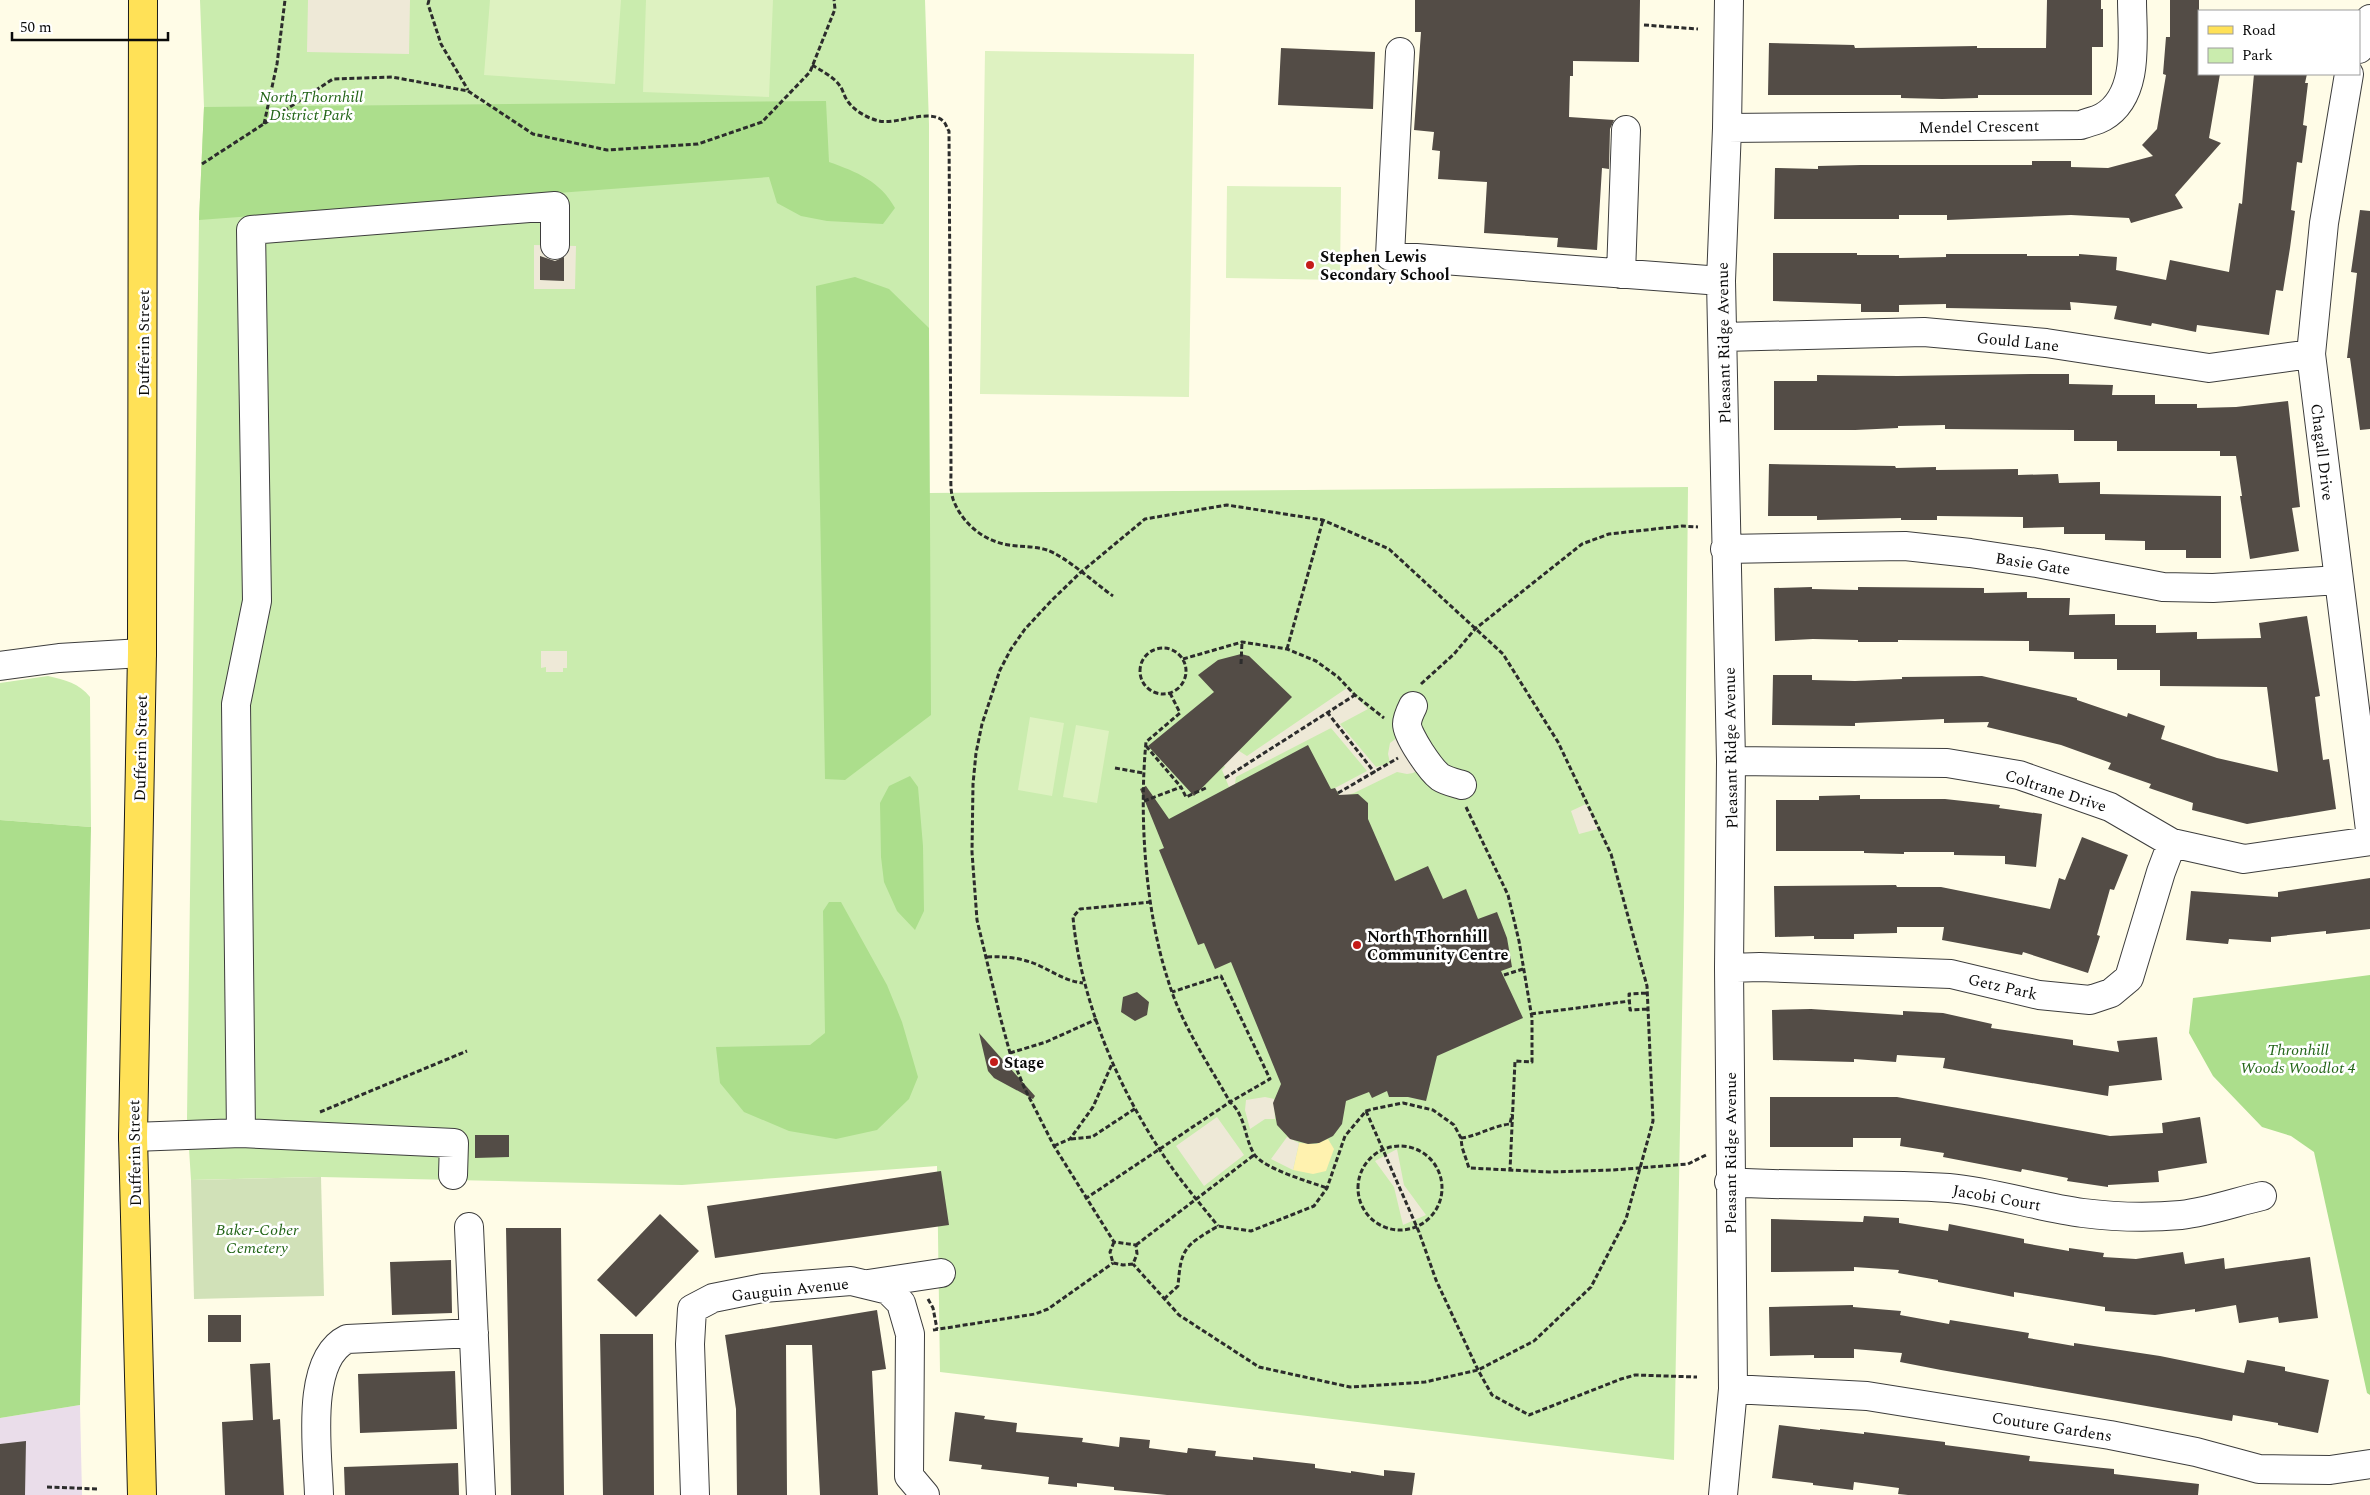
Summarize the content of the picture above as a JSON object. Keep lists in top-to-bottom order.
{
  "streets": {
    "main road": ["Dufferin Street"],
    "street": [
      "Mendel Crescent",
      "Gould Lane",
      "Pleasant Ridge Avenue",
      "Chagall Drive",
      "Basie Gate",
      "Coltrane Drive",
      "Getz Park",
      "Jacobi Court",
      "Gauguin Avenue",
      "Couture Gardens"
    ]
  },
  "crossings": [
    ["Mendel Crescent", "Pleasant Ridge Avenue"],
    ["Gould Lane", "Pleasant Ridge Avenue"],
    ["Gould Lane", "Chagall Drive"],
    ["Pleasant Ridge Avenue", "Basie Gate"],
    ["Pleasant Ridge Avenue", "Coltrane Drive"],
    ["Pleasant Ridge Avenue", "Getz Park"],
    ["Pleasant Ridge Avenue", "Jacobi Court"],
    ["Pleasant Ridge Avenue", "Couture Gardens"],
    ["Chagall Drive", "Basie Gate"],
    ["Coltrane Drive", "Getz Park"]
  ],
  "parks": ["North Thornhill District Park", "Thronhill Woods Woodlot 4", "Baker-Cober Cemetery"],
  "places": ["Stephen Lewis Secondary School", "North Thornhill Community Centre", "Stage"],
  "legend": ["Road", "Park"],
  "scale_bar": "50 m"
}
